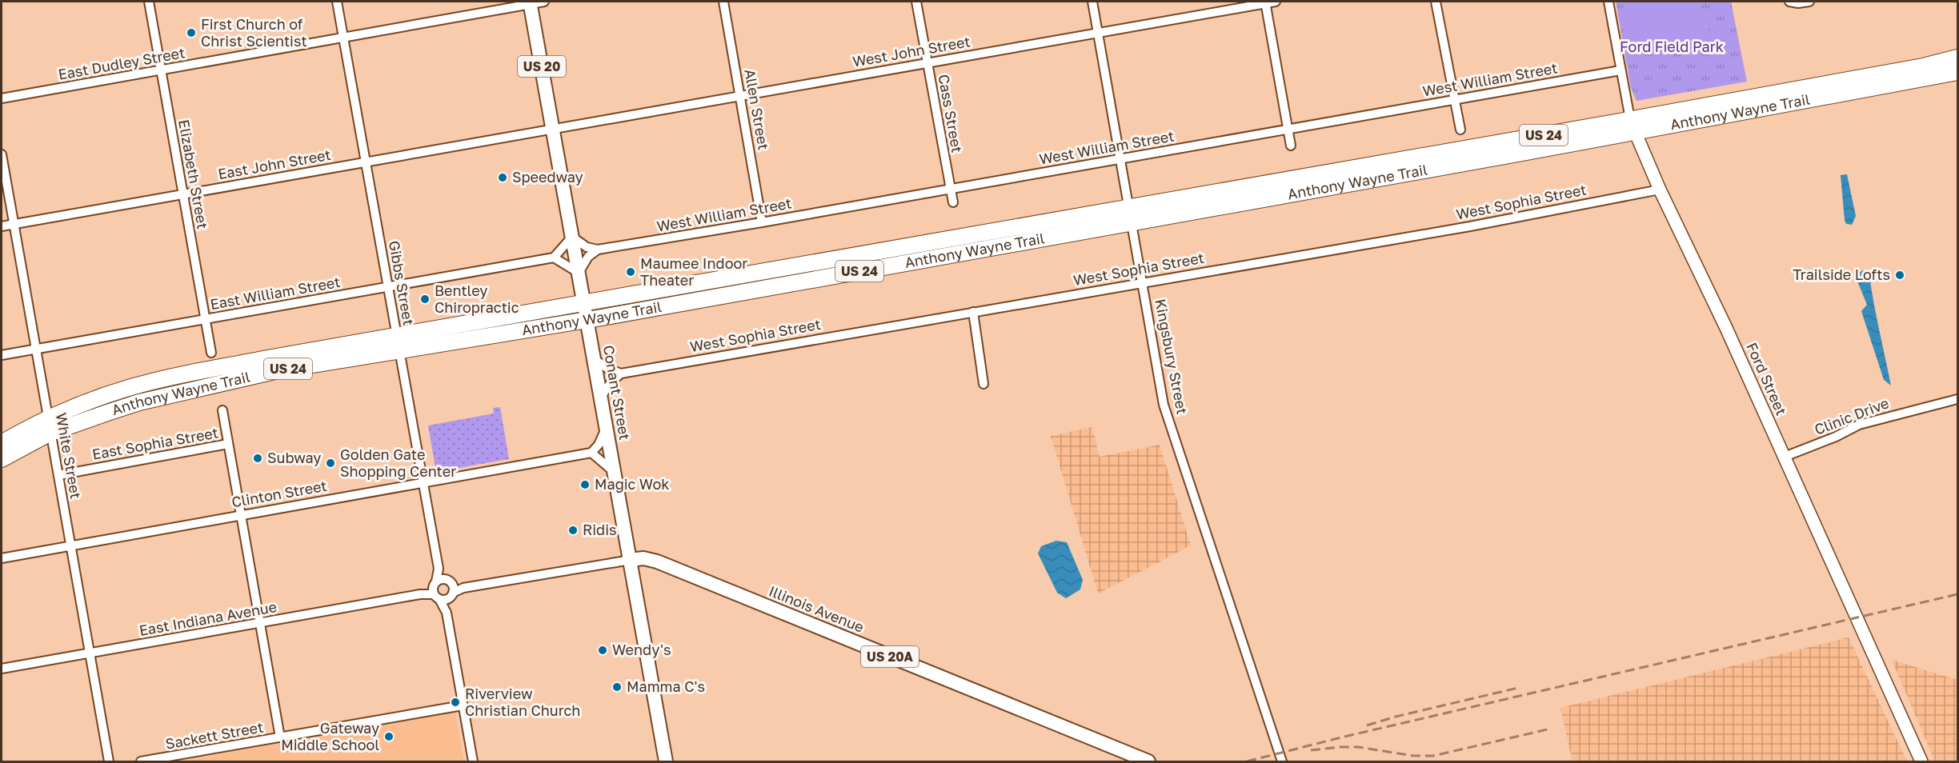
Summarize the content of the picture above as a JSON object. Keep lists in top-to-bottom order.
{
  "streets": {
    "highway": ["Anthony Wayne Trail", "US 24"],
    "main road": [
      "US 20",
      "Ford Street",
      "Conant Street",
      "Illinois Avenue",
      "US 20A"
    ],
    "street": [
      "West John Street",
      "East Dudley Street",
      "West William Street",
      "Allen Street",
      "Cass Street",
      "East John Street",
      "Elizabeth Street",
      "West Sophia Street",
      "Gibbs Street",
      "East William Street",
      "Kingsbury Street",
      "Clinic Drive",
      "East Sophia Street",
      "White Street",
      "Clinton Street",
      "East Indiana Avenue",
      "Sackett Street"
    ]
  },
  "crossings": [
    ["West John Street", "Allen Street"],
    ["West John Street", "Cass Street"],
    ["West John Street", "East John Street"],
    ["West John Street", "Kingsbury Street"],
    ["West John Street", "Conant Street"],
    ["East Dudley Street", "Elizabeth Street"],
    ["East Dudley Street", "Gibbs Street"],
    ["East Dudley Street", "Conant Street"],
    ["West William Street", "Allen Street"],
    ["West William Street", "Cass Street"],
    ["West William Street", "Kingsbury Street"],
    ["West William Street", "Ford Street"],
    ["Anthony Wayne Trail", "Gibbs Street"],
    ["Anthony Wayne Trail", "Kingsbury Street"],
    ["Anthony Wayne Trail", "Ford Street"],
    ["Anthony Wayne Trail", "Conant Street"],
    ["Anthony Wayne Trail", "White Street"],
    ["East John Street", "Elizabeth Street"],
    ["East John Street", "Gibbs Street"],
    ["East John Street", "Conant Street"],
    ["East John Street", "White Street"],
    ["Elizabeth Street", "East William Street"],
    ["West Sophia Street", "Kingsbury Street"],
    ["West Sophia Street", "Ford Street"],
    ["Gibbs Street", "East William Street"],
    ["Gibbs Street", "Clinton Street"],
    ["Gibbs Street", "East Indiana Avenue"],
    ["Gibbs Street", "Sackett Street"],
    ["East William Street", "White Street"],
    ["Ford Street", "Clinic Drive"],
    ["Conant Street", "Illinois Avenue"],
    ["Conant Street", "East Indiana Avenue"],
    ["East Sophia Street", "White Street"],
    ["White Street", "Clinton Street"],
    ["White Street", "East Indiana Avenue"],
    ["Illinois Avenue", "East Indiana Avenue"]
  ],
  "parks": ["Ford Field Park"],
  "places": [
    "First Church of Christ Scientist",
    "Speedway",
    "Maumee Indoor Theater",
    "Trailside Lofts",
    "Bentley Chiropractic",
    "Subway",
    "Golden Gate Shopping Center",
    "Magic Wok",
    "Ridis",
    "Wendy's",
    "Mamma C's",
    "Riverview Christian Church",
    "Gateway Middle School"
  ]
}
